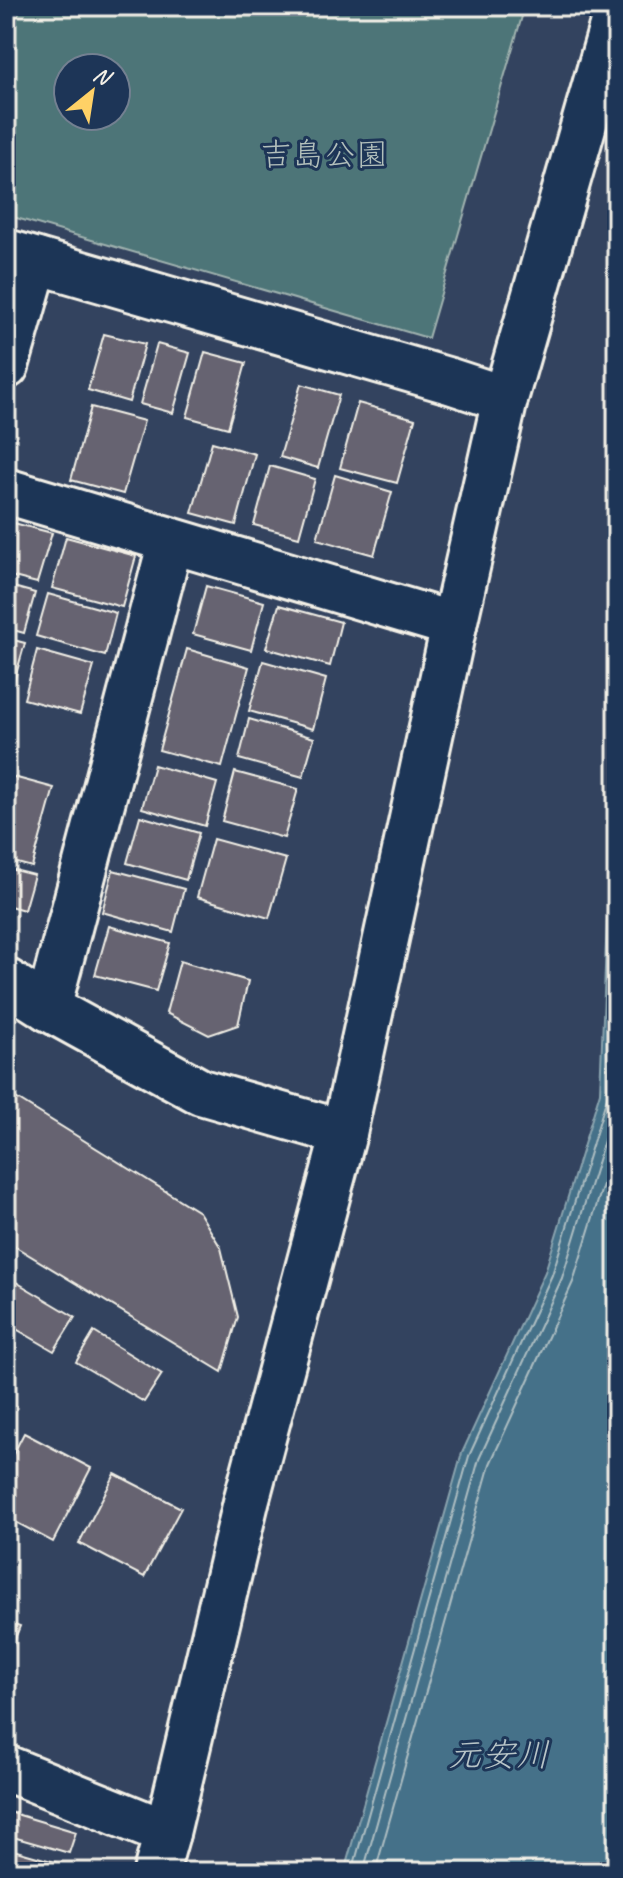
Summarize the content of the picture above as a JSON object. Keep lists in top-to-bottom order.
{
  "water": ["元安川"],
  "parks": ["吉島公園"],
  "north": "top right"
}
